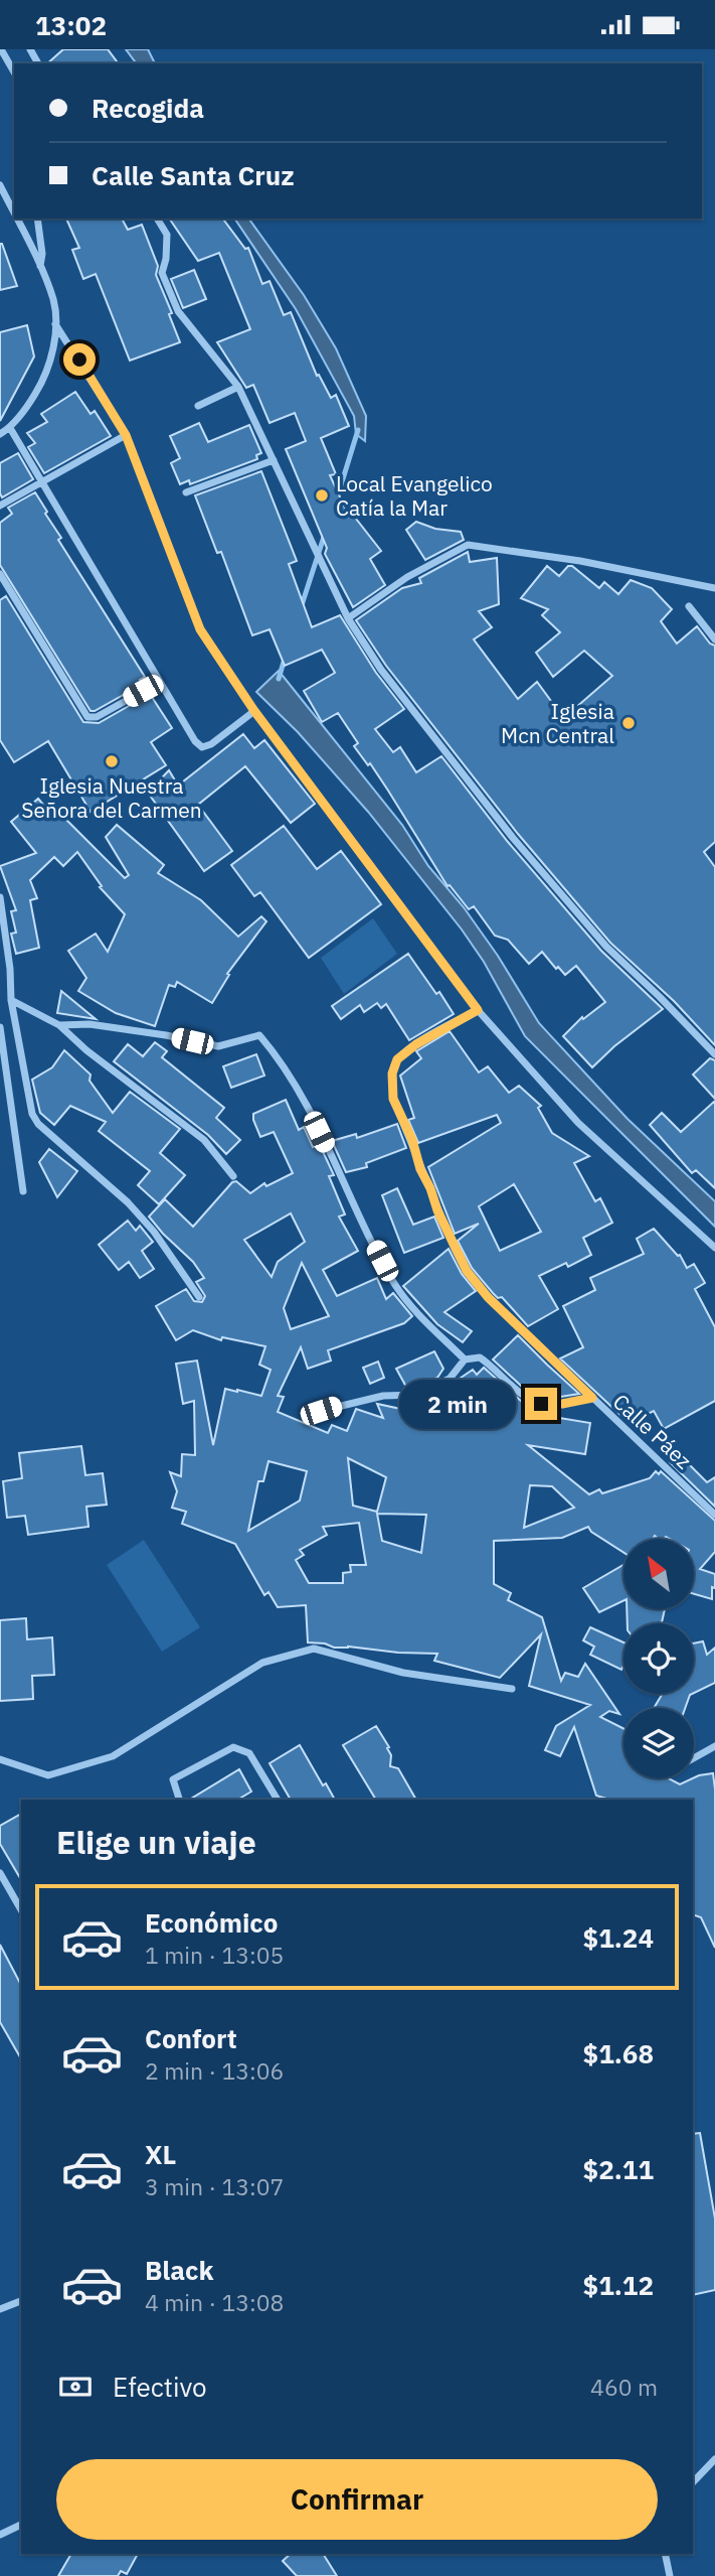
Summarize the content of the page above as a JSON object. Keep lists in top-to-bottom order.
{
  "streets": {
    "street": ["Calle Páez"]
  },
  "places": ["Local Evangelico Catía la Mar", "Iglesia Mcn Central", "Iglesia Nuestra Señora del Carmen"],
  "north": "top left",
  "page": {
    "status": "13:02",
    "banner": ["Recogida", "Calle Santa Cruz"],
    "bubble": "2 min",
    "heading": "Elige un viaje",
    "list": [
      {
        "name": "Económico",
        "note": "1 min · 13:05",
        "value": "$1.24"
      },
      {
        "name": "Confort",
        "note": "2 min · 13:06",
        "value": "$1.68"
      },
      {
        "name": "XL",
        "note": "3 min · 13:07",
        "value": "$2.11"
      },
      {
        "name": "Black",
        "note": "4 min · 13:08",
        "value": "$1.12"
      }
    ],
    "pay": ["Efectivo", "460 m"],
    "buttons": "Confirmar"
  }
}
